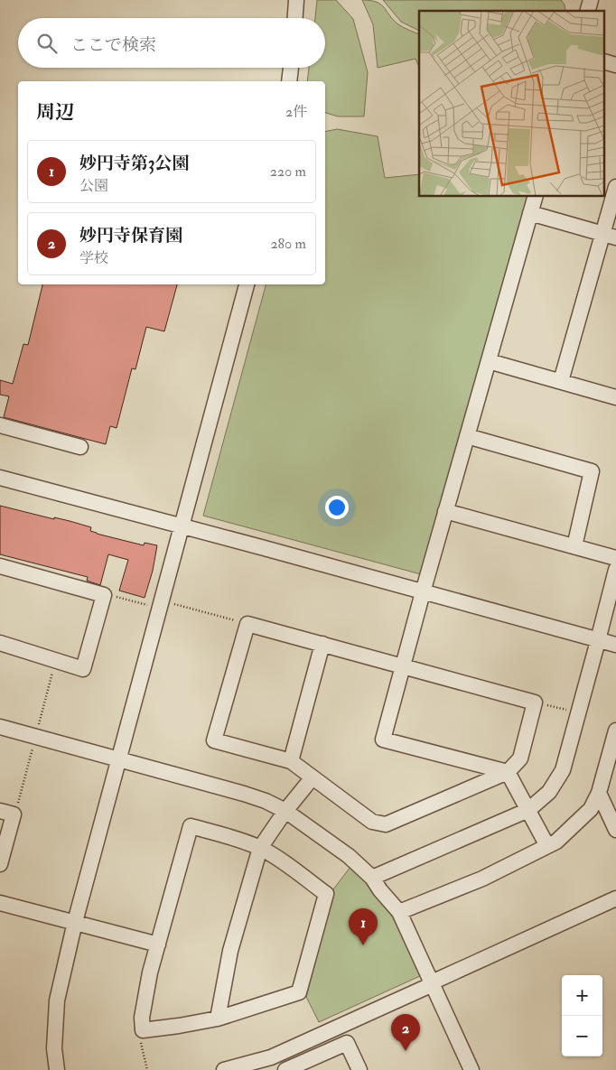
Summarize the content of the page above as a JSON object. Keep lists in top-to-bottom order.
{
  "page": {
    "search": "ここで検索",
    "heading": ["周辺", "2件"],
    "list": [
      {
        "mark": "1",
        "name": "妙円寺第3公園",
        "note": "公園",
        "value": "220 m"
      },
      {
        "mark": "2",
        "name": "妙円寺保育園",
        "note": "学校",
        "value": "280 m"
      }
    ],
    "pins": ["1", "2"],
    "map_buttons": ["+", "−"]
  }
}
